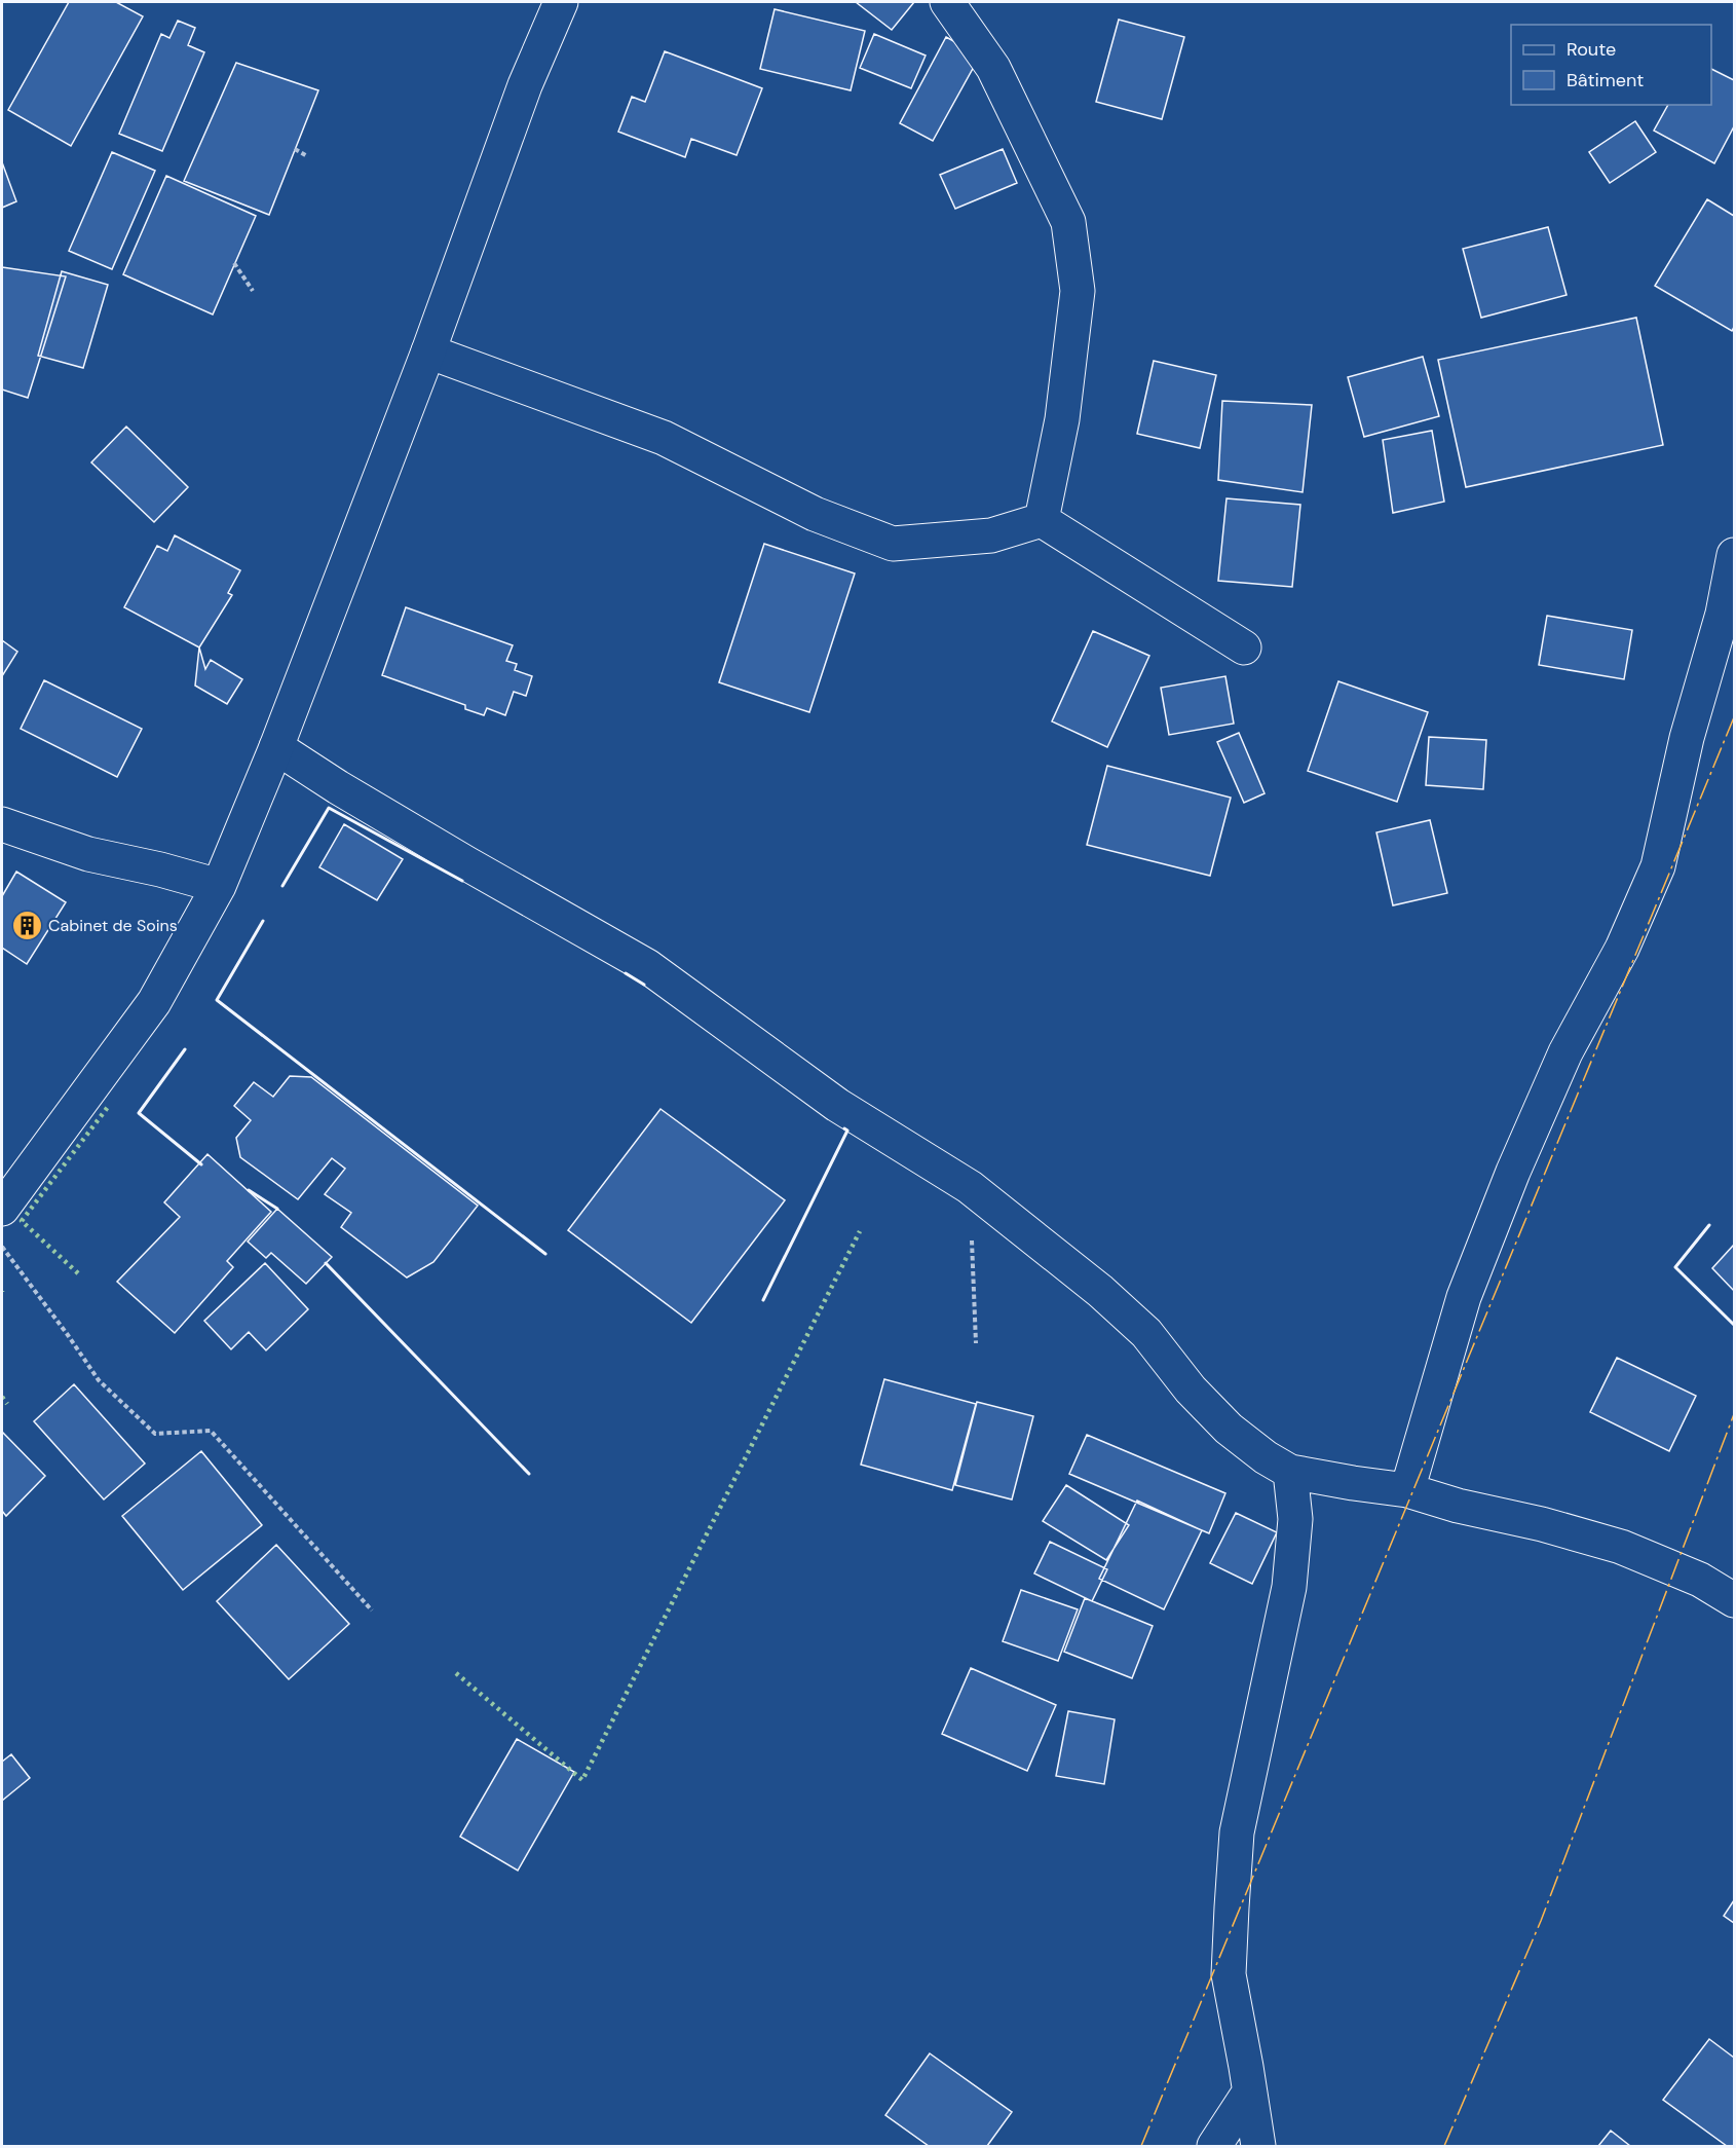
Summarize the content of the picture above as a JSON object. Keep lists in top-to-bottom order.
{
  "places": {
    "building": ["Cabinet de Soins"]
  },
  "legend": ["Route", "Bâtiment"]
}
